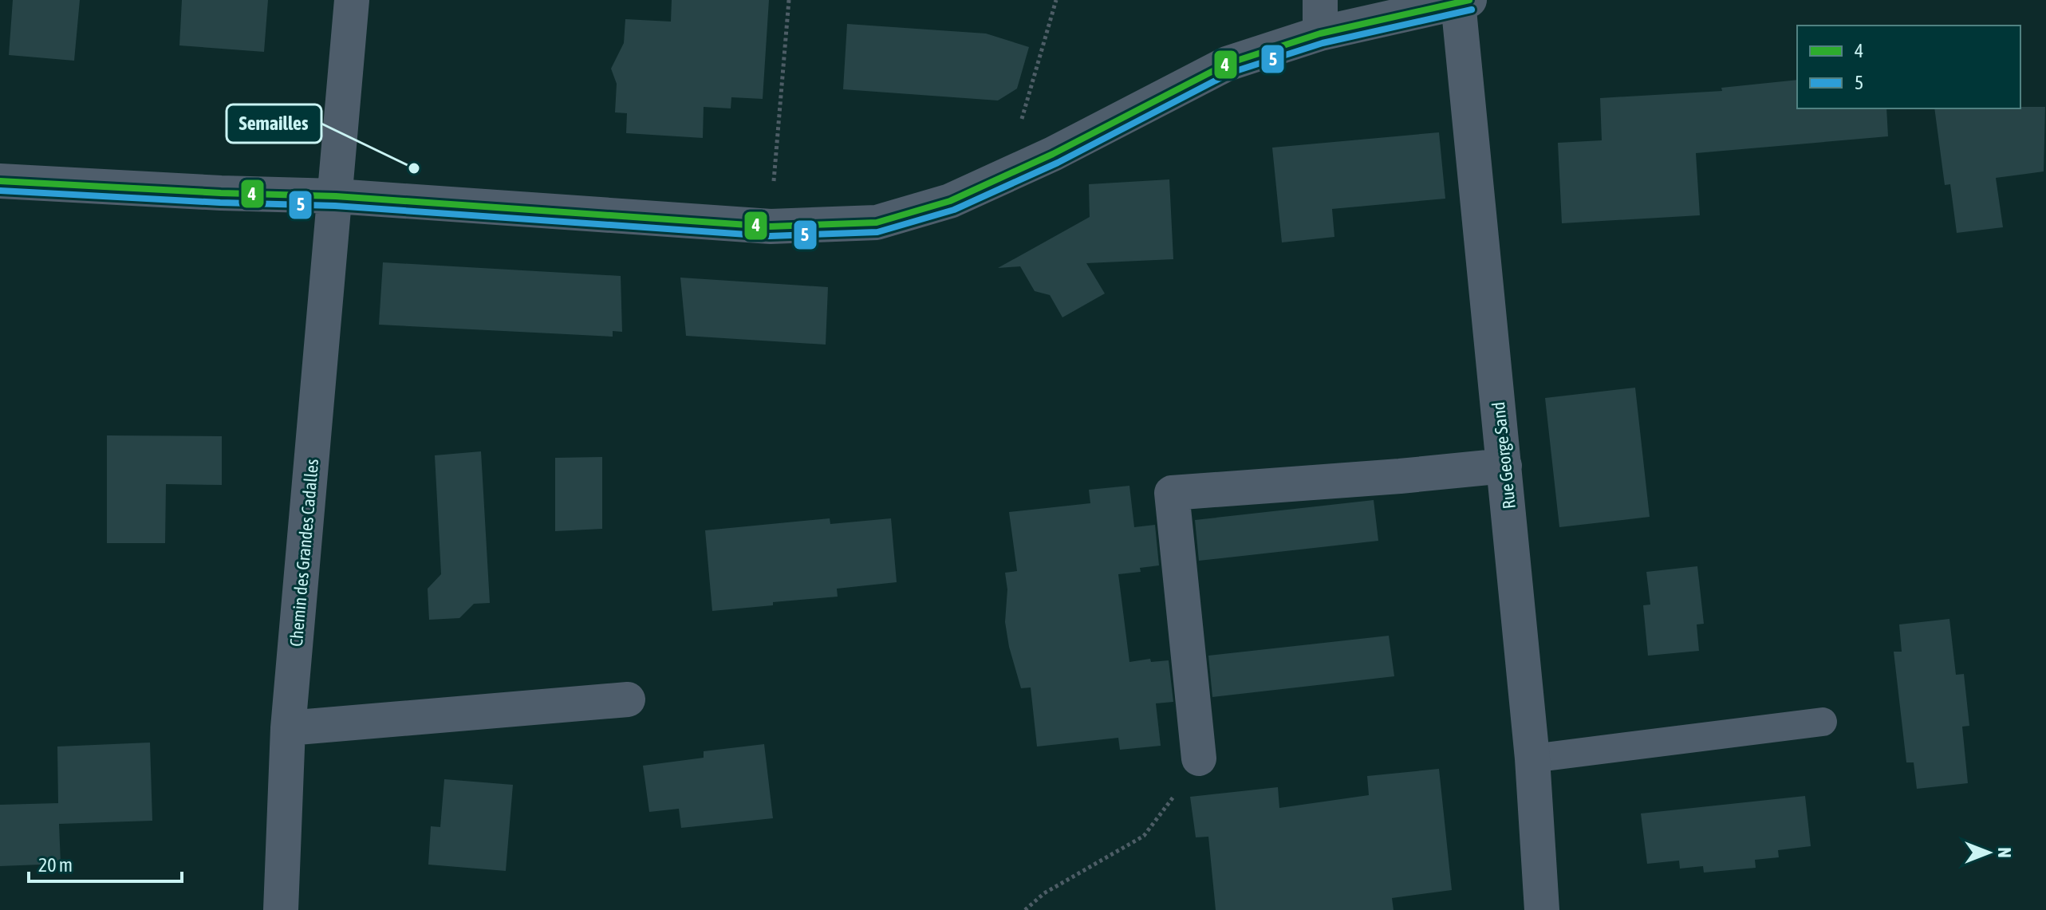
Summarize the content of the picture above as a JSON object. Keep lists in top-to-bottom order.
{
  "streets": {
    "street": ["Rue George Sand", "Chemin des Grandes Cadalles"]
  },
  "places": ["Semailles"],
  "lines": ["transit line 4", "transit line 5"],
  "legend": ["4", "5"],
  "scale_bar": "20 m",
  "north": "right"
}
